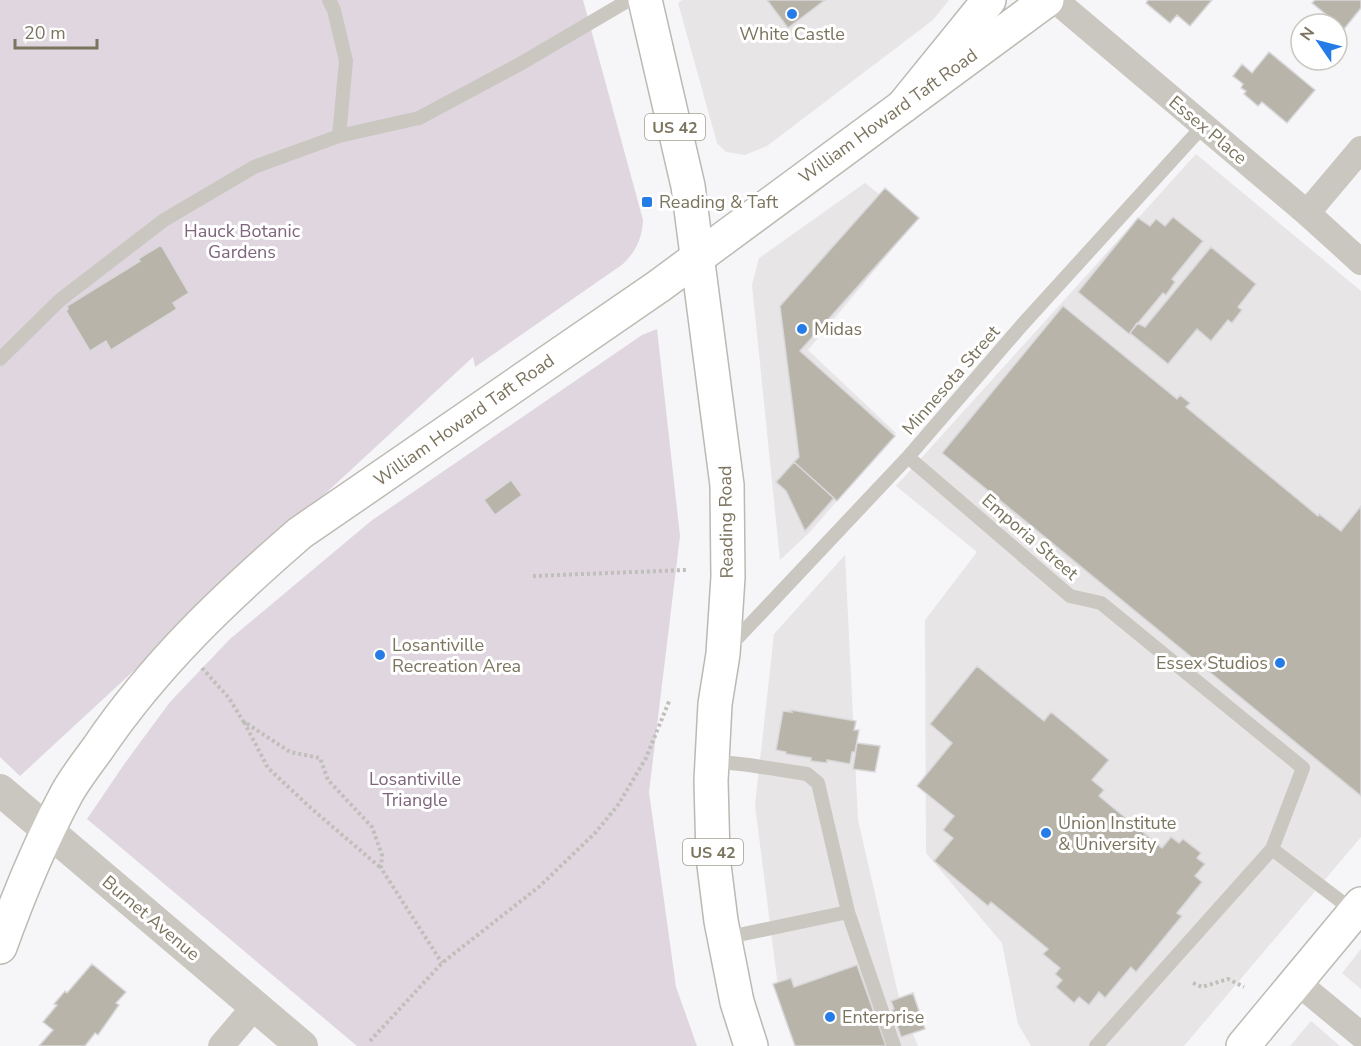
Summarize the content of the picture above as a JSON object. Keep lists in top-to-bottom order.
{
  "streets": {
    "main road": ["William Howard Taft Road", "US 42", "Reading Road"],
    "street": ["Essex Place", "Burnet Avenue"],
    "lane": ["Minnesota Street", "Emporia Street"]
  },
  "crossings": [
    ["William Howard Taft Road", "Reading Road"],
    ["William Howard Taft Road", "Burnet Avenue"],
    ["Essex Place", "Minnesota Street"],
    ["Minnesota Street", "Reading Road"],
    ["Minnesota Street", "Emporia Street"]
  ],
  "parks": ["Hauck Botanic Gardens", "Losantiville Triangle"],
  "places": {
    "other": [
      "White Castle",
      "Midas",
      "Losantiville Recreation Area",
      "Essex Studios",
      "Union Institute & University",
      "Enterprise"
    ],
    "transit": ["Reading & Taft"]
  },
  "scale_bar": "20 m",
  "north": "top left"
}
